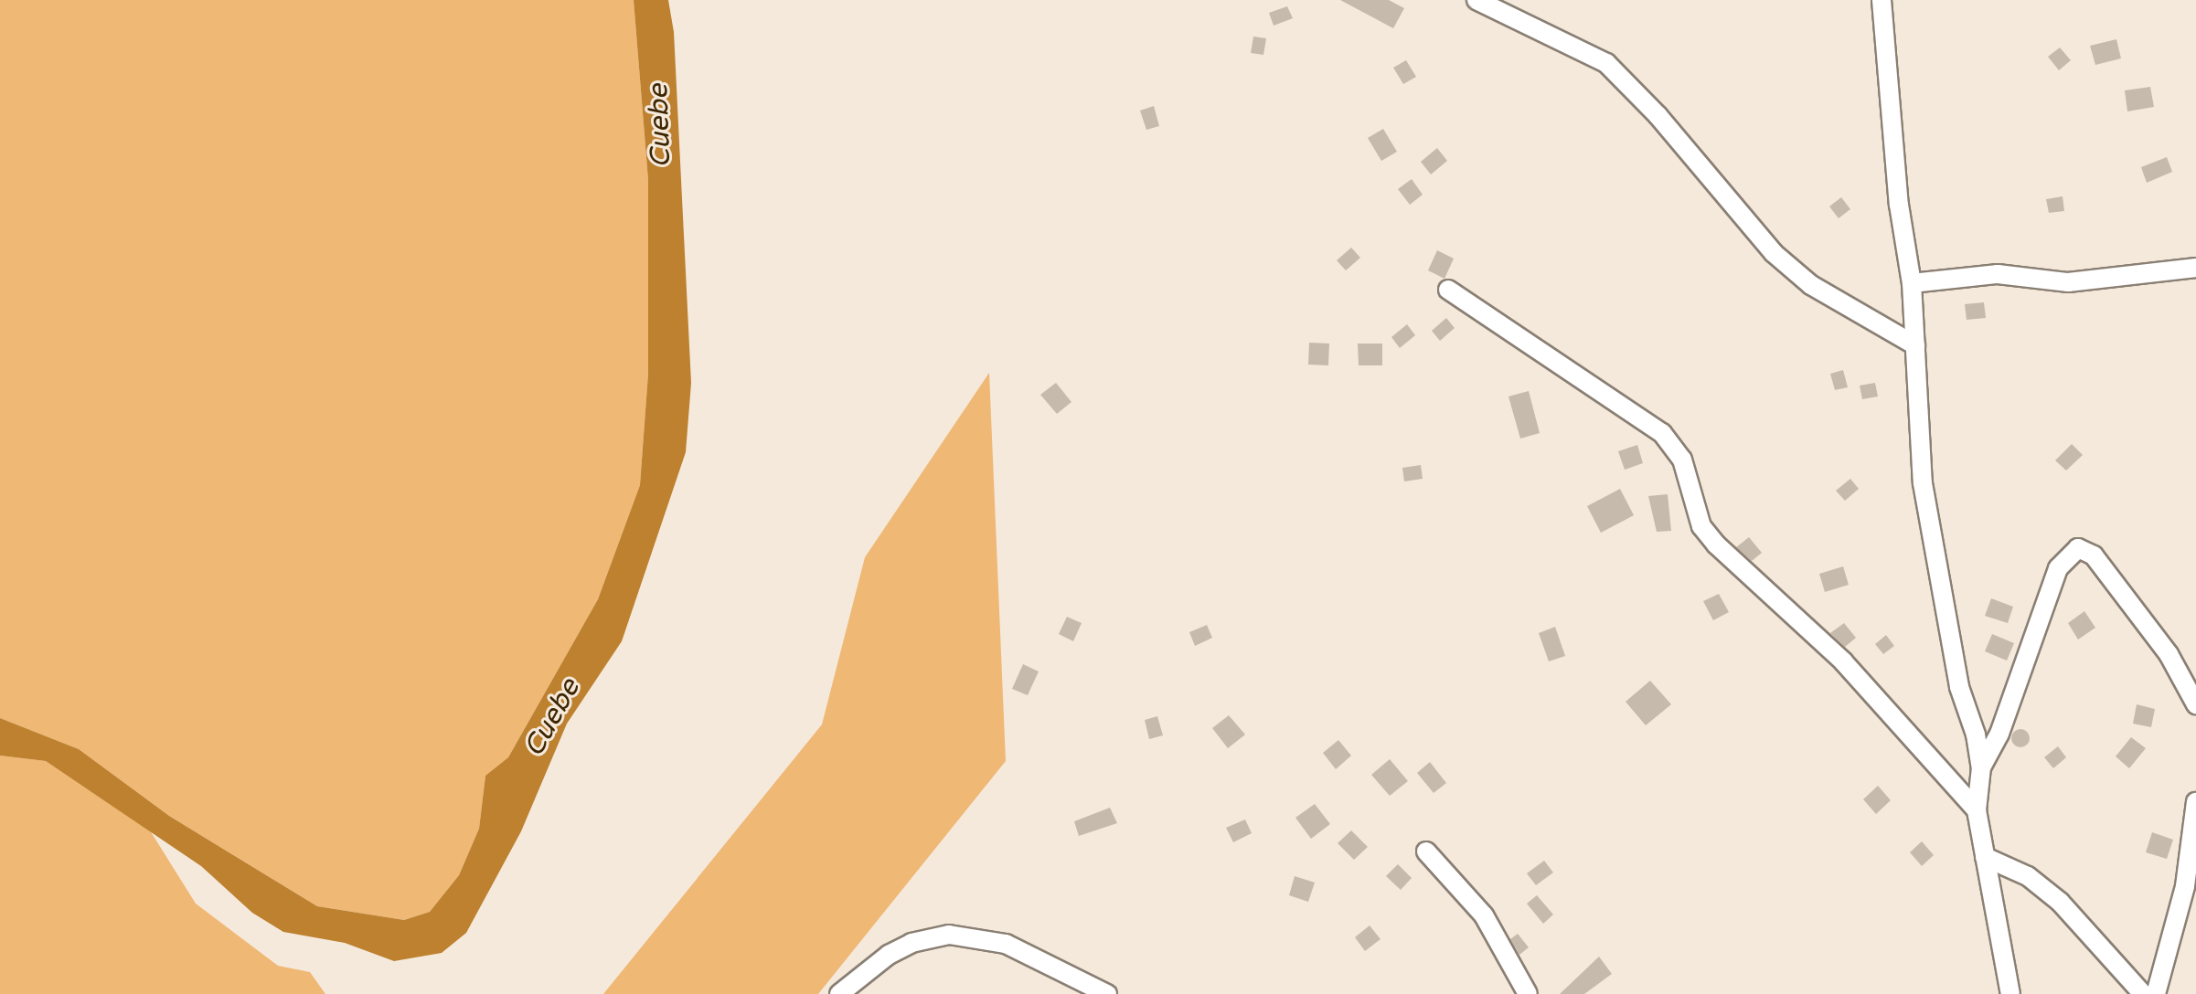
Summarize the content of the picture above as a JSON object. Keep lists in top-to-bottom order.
{
  "water": ["Cuebe"]
}
